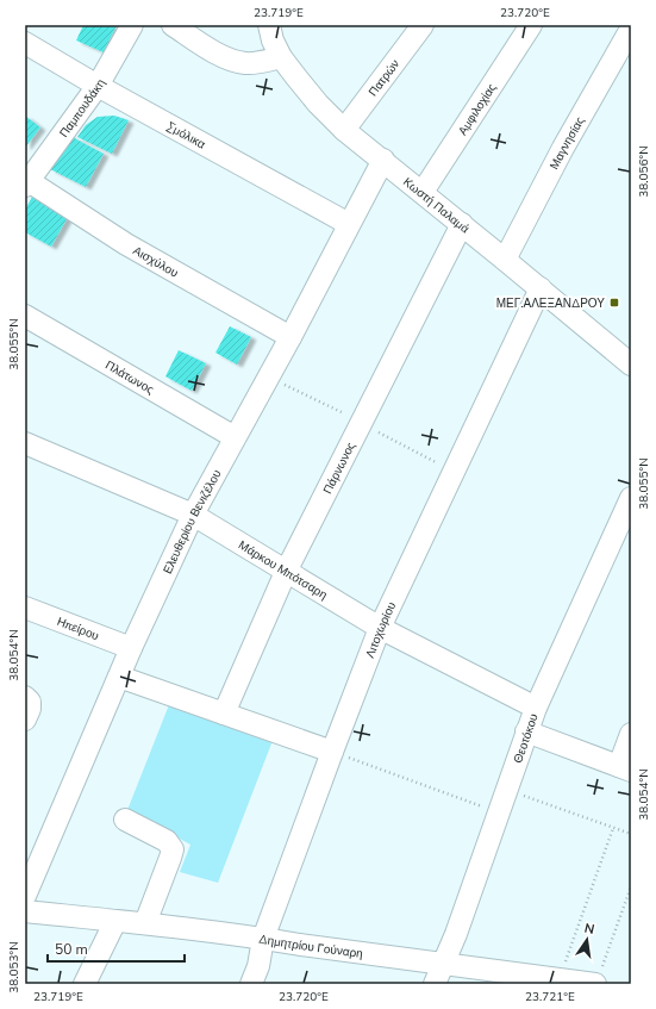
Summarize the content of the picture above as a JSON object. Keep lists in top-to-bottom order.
{
  "streets": {
    "street": [
      "Πατρών",
      "Παμπουδάκη",
      "Αμφιλοχίας",
      "Σμόλικα",
      "Μαγνησίας",
      "Κωστή Παλαμά",
      "Αισχύλου",
      "Πλάτωνος",
      "Πάρνωνος",
      "Ελευθερίου Βενιζέλου",
      "Μάρκου Μπότσαρη",
      "Ηπείρου",
      "Λιτοχωρίου",
      "Θεοτόκου",
      "Δημητρίου Γούναρη"
    ]
  },
  "crossings": [
    ["Πατρών", "Κωστή Παλαμά"],
    ["Παμπουδάκη", "Σμόλικα"],
    ["Παμπουδάκη", "Αισχύλου"],
    ["Αμφιλοχίας", "Κωστή Παλαμά"],
    ["Σμόλικα", "Ελευθερίου Βενιζέλου"],
    ["Μαγνησίας", "Κωστή Παλαμά"],
    ["Κωστή Παλαμά", "Πάρνωνος"],
    ["Κωστή Παλαμά", "Ελευθερίου Βενιζέλου"],
    ["Κωστή Παλαμά", "Λιτοχωρίου"],
    ["Αισχύλου", "Ελευθερίου Βενιζέλου"],
    ["Πλάτωνος", "Ελευθερίου Βενιζέλου"],
    ["Πάρνωνος", "Μάρκου Μπότσαρη"],
    ["Ελευθερίου Βενιζέλου", "Μάρκου Μπότσαρη"],
    ["Ελευθερίου Βενιζέλου", "Ηπείρου"],
    ["Μάρκου Μπότσαρη", "Λιτοχωρίου"],
    ["Μάρκου Μπότσαρη", "Θεοτόκου"],
    ["Λιτοχωρίου", "Δημητρίου Γούναρη"],
    ["Θεοτόκου", "Δημητρίου Γούναρη"]
  ],
  "places": {
    "transit": ["ΜΕΓ.ΑΛΕΞΑΝΔΡΟΥ"]
  },
  "scale_bar": "50 m",
  "north": "top",
  "coordinates": [
    "23.719°E",
    "23.720°E",
    "38.056°N",
    "38.055°N",
    "38.054°N",
    "38.053°N",
    "23.721°E"
  ]
}
